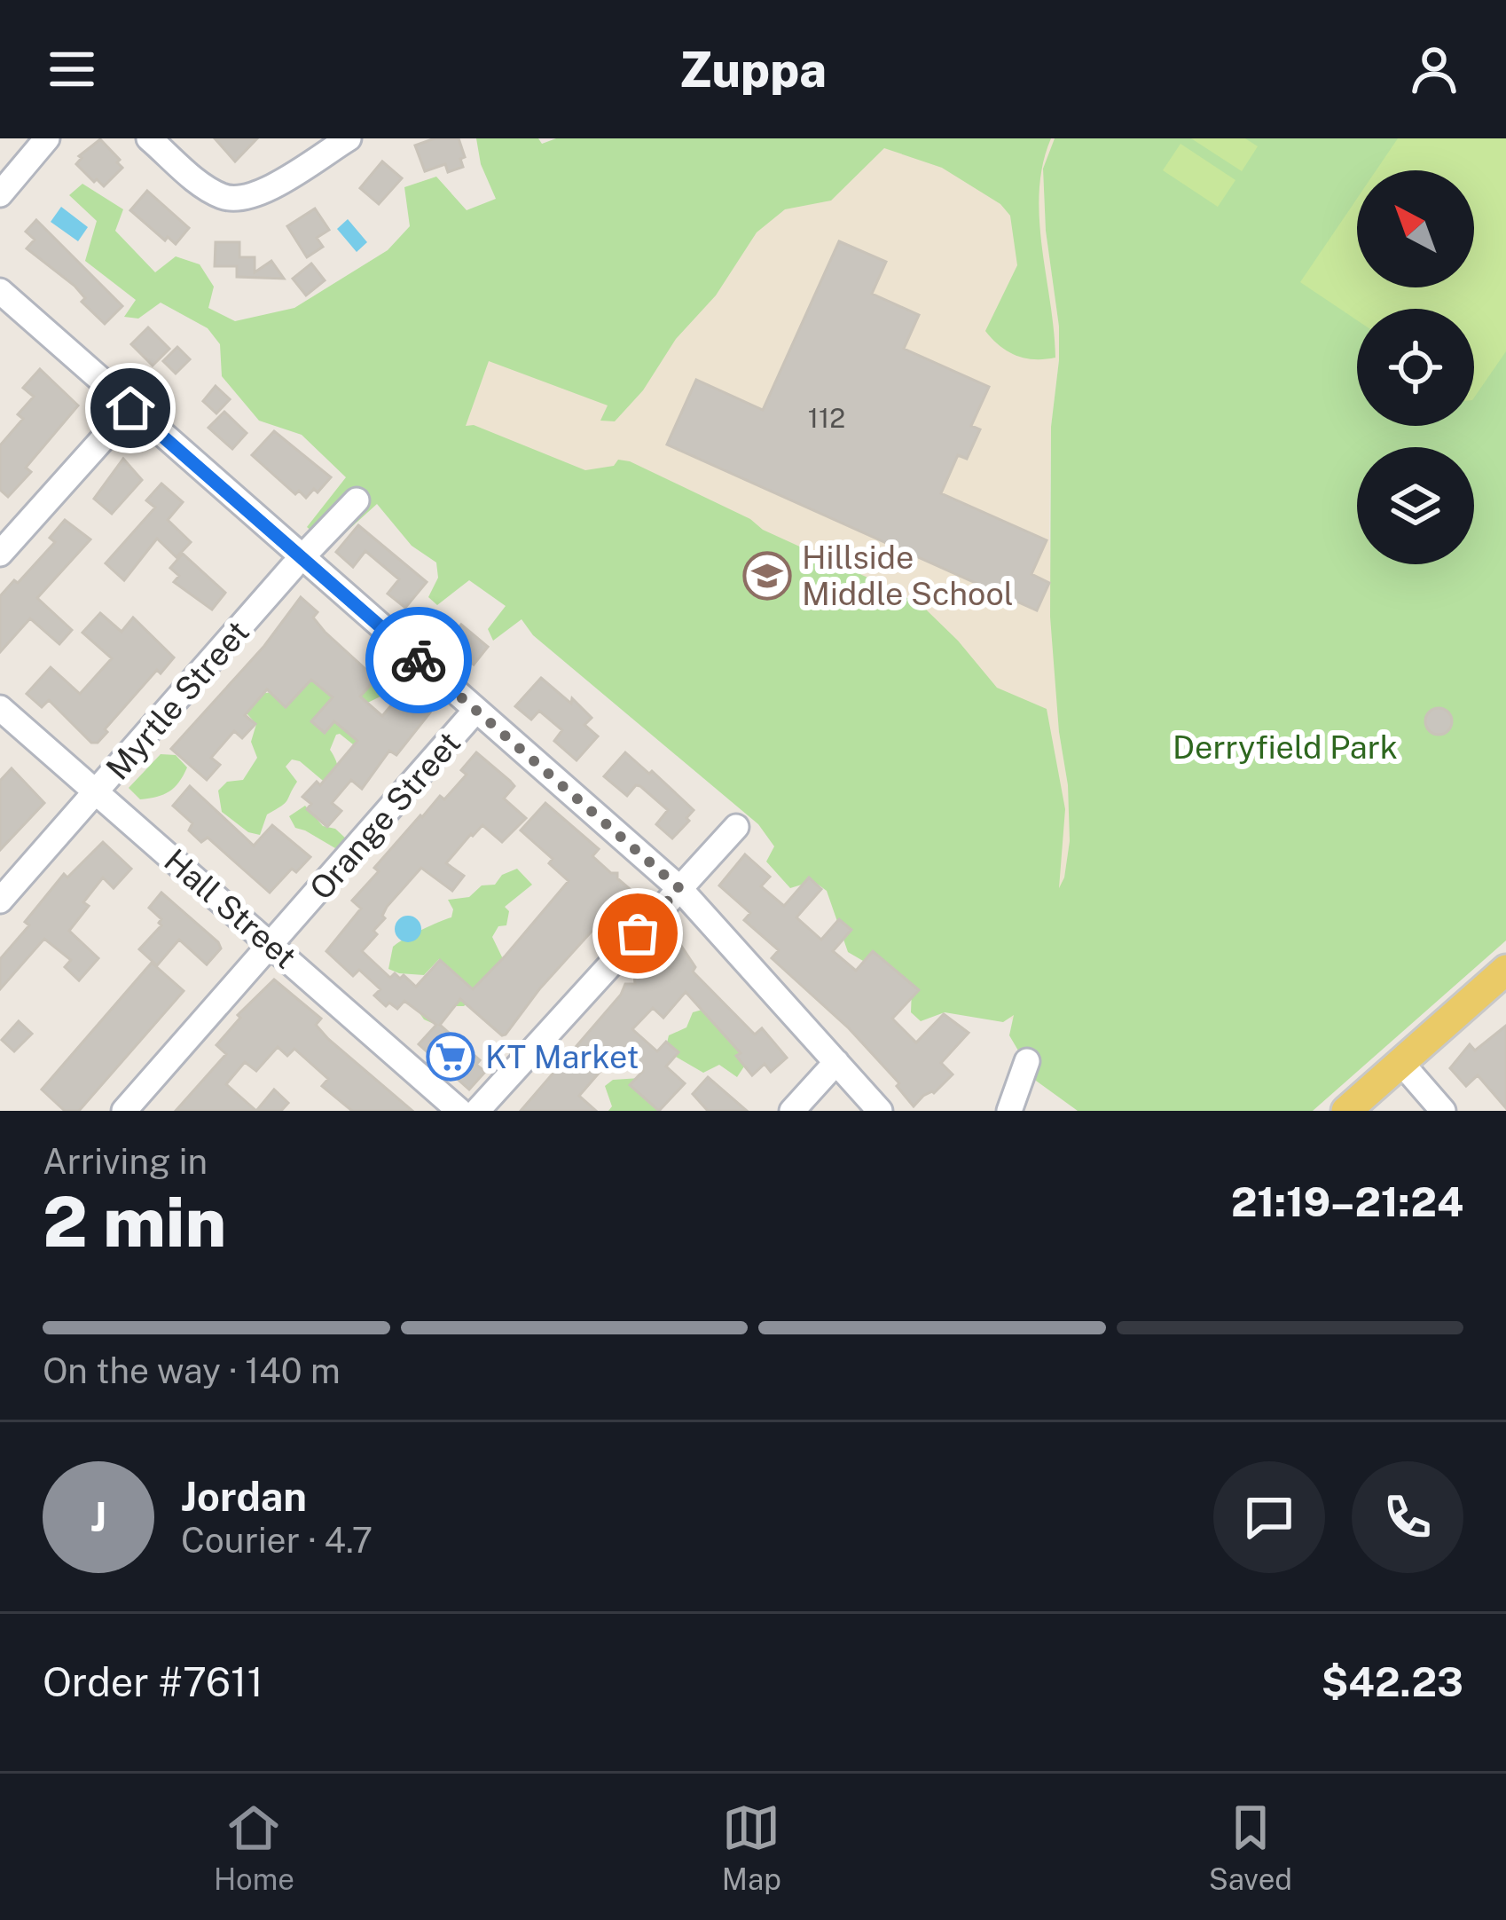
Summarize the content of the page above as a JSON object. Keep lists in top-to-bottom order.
{
  "streets": {
    "street": ["Myrtle Street", "Orange Street", "Hall Street"]
  },
  "crossings": [
    ["Myrtle Street", "Hall Street"],
    ["Orange Street", "Hall Street"]
  ],
  "parks": ["Derryfield Park"],
  "places": {
    "school or university": ["Hillside Middle School"],
    "supermarket": ["KT Market"]
  },
  "house_numbers": ["112"],
  "north": "top left",
  "page": {
    "header": "Zuppa",
    "heading": ["2 min", "Arriving in", "21:19–21:24"],
    "panel": [
      "Jordan",
      "Courier · 4.7",
      "Order #7611",
      "$42.23"
    ],
    "bar": "On the way · 140 m",
    "round": "J",
    "tabs": ["Home", "Map", "Saved"]
  }
}
